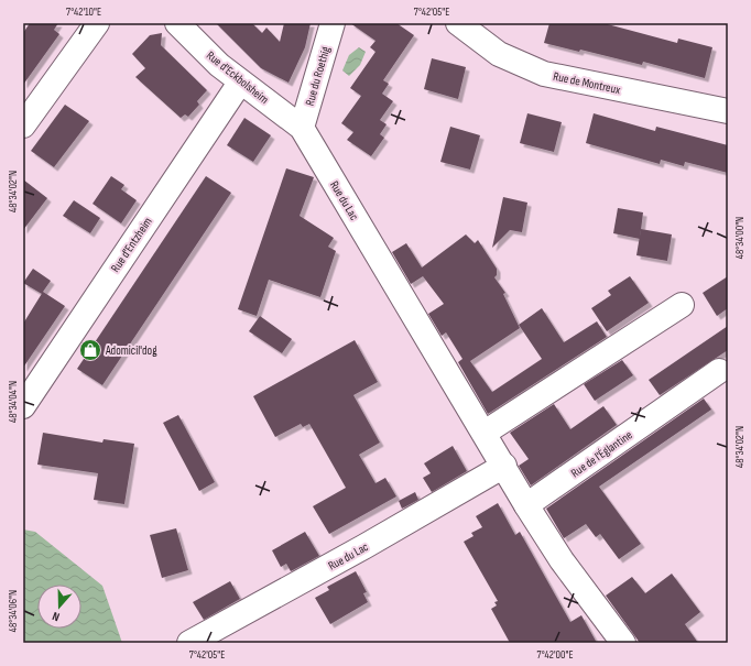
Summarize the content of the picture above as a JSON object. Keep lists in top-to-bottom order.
{
  "streets": {
    "street": [
      "Rue du Roethig",
      "Rue d'Eckbolsheim",
      "Rue de Montreux",
      "Rue du Lac",
      "Rue d'Entzheim",
      "Rue de l'Églantine"
    ]
  },
  "crossings": [
    ["Rue du Roethig", "Rue d'Eckbolsheim"],
    ["Rue du Roethig", "Rue du Lac"],
    ["Rue d'Eckbolsheim", "Rue du Lac"],
    ["Rue d'Eckbolsheim", "Rue d'Entzheim"],
    ["Rue du Lac", "Rue de l'Églantine"]
  ],
  "places": {
    "shop": ["Adomicil'dog"]
  },
  "north": "bottom",
  "coordinates": [
    "7°42'10\"E",
    "7°42'05\"E",
    "48°34'02\"N",
    "48°34'00\"N",
    "48°34'04\"N",
    "48°34'06\"N",
    "7°42'00\"E"
  ]
}
